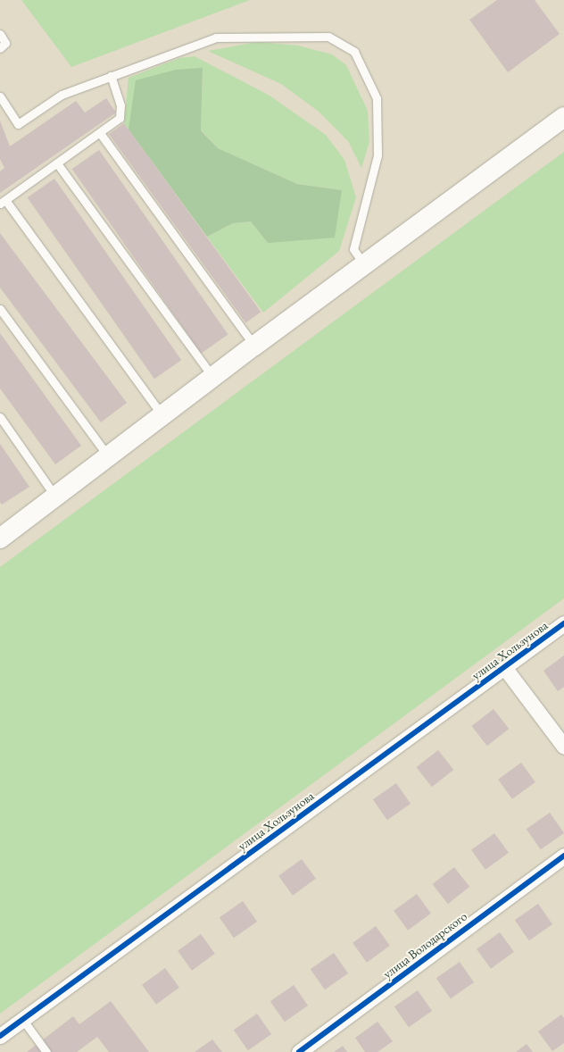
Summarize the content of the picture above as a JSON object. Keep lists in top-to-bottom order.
{
  "streets": {
    "street": ["улица Хользунова", "улица Володарского"]
  }
}
